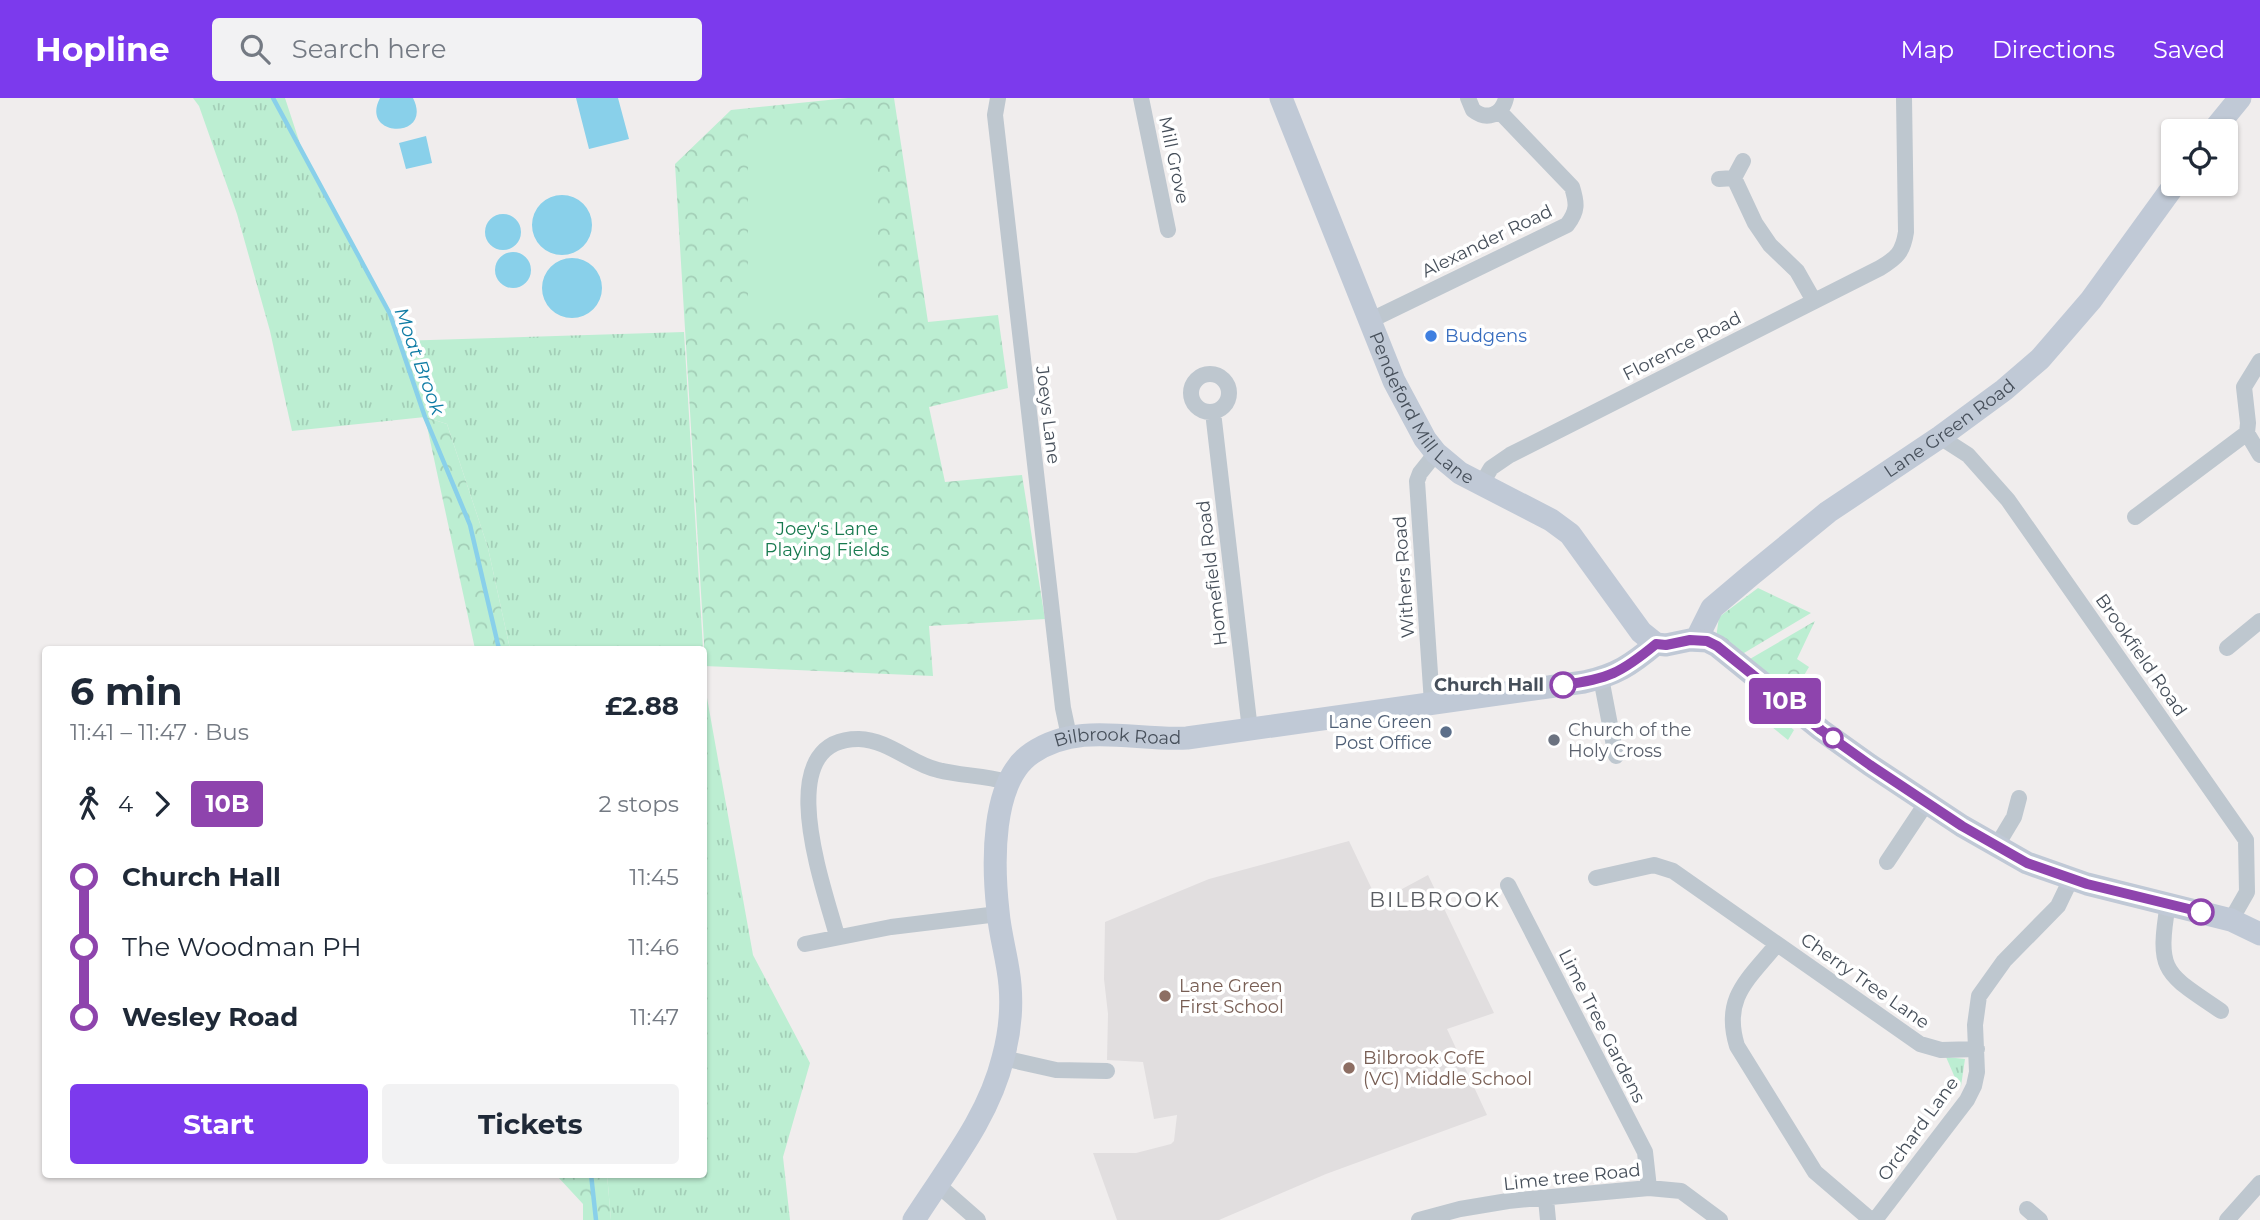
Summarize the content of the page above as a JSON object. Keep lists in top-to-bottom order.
{
  "streets": {
    "street": [
      "Mill Grove",
      "Alexander Road",
      "Florence Road",
      "Pendeford Mill Lane",
      "Joeys Lane",
      "Lane Green Road",
      "Homefield Road",
      "Withers Road",
      "Brookfield Road",
      "Bilbrook Road",
      "Cherry Tree Lane",
      "Lime Tree Gardens",
      "Orchard Lane",
      "Lime tree Road"
    ]
  },
  "crossings": [
    ["Alexander Road", "Pendeford Mill Lane"],
    ["Florence Road", "Pendeford Mill Lane"],
    ["Pendeford Mill Lane", "Withers Road"],
    ["Pendeford Mill Lane", "Bilbrook Road"],
    ["Joeys Lane", "Bilbrook Road"],
    ["Lane Green Road", "Brookfield Road"],
    ["Homefield Road", "Bilbrook Road"],
    ["Withers Road", "Bilbrook Road"],
    ["Cherry Tree Lane", "Orchard Lane"],
    ["Lime Tree Gardens", "Lime tree Road"]
  ],
  "districts": ["BILBROOK"],
  "water": ["Moat Brook"],
  "parks": ["Joey's Lane Playing Fields"],
  "places": [
    "Budgens",
    "Church Hall",
    "Lane Green Post Office",
    "Church of the Holy Cross",
    "Lane Green First School",
    "Bilbrook CofE (VC) Middle School"
  ],
  "lines": ["bus line 10B"],
  "page": {
    "header": "Hopline",
    "search": "Search here",
    "nav": ["Map", "Directions", "Saved"],
    "on_map": "10B",
    "heading": ["6 min", "11:41 – 11:47 · Bus", "£2.88"],
    "legs": ["4", "10B", "2 stops"],
    "list": [
      {
        "name": "Church Hall",
        "value": "11:45"
      },
      {
        "name": "The Woodman PH",
        "value": "11:46"
      },
      {
        "name": "Wesley Road",
        "value": "11:47"
      }
    ],
    "buttons": ["Start", "Tickets"]
  }
}
